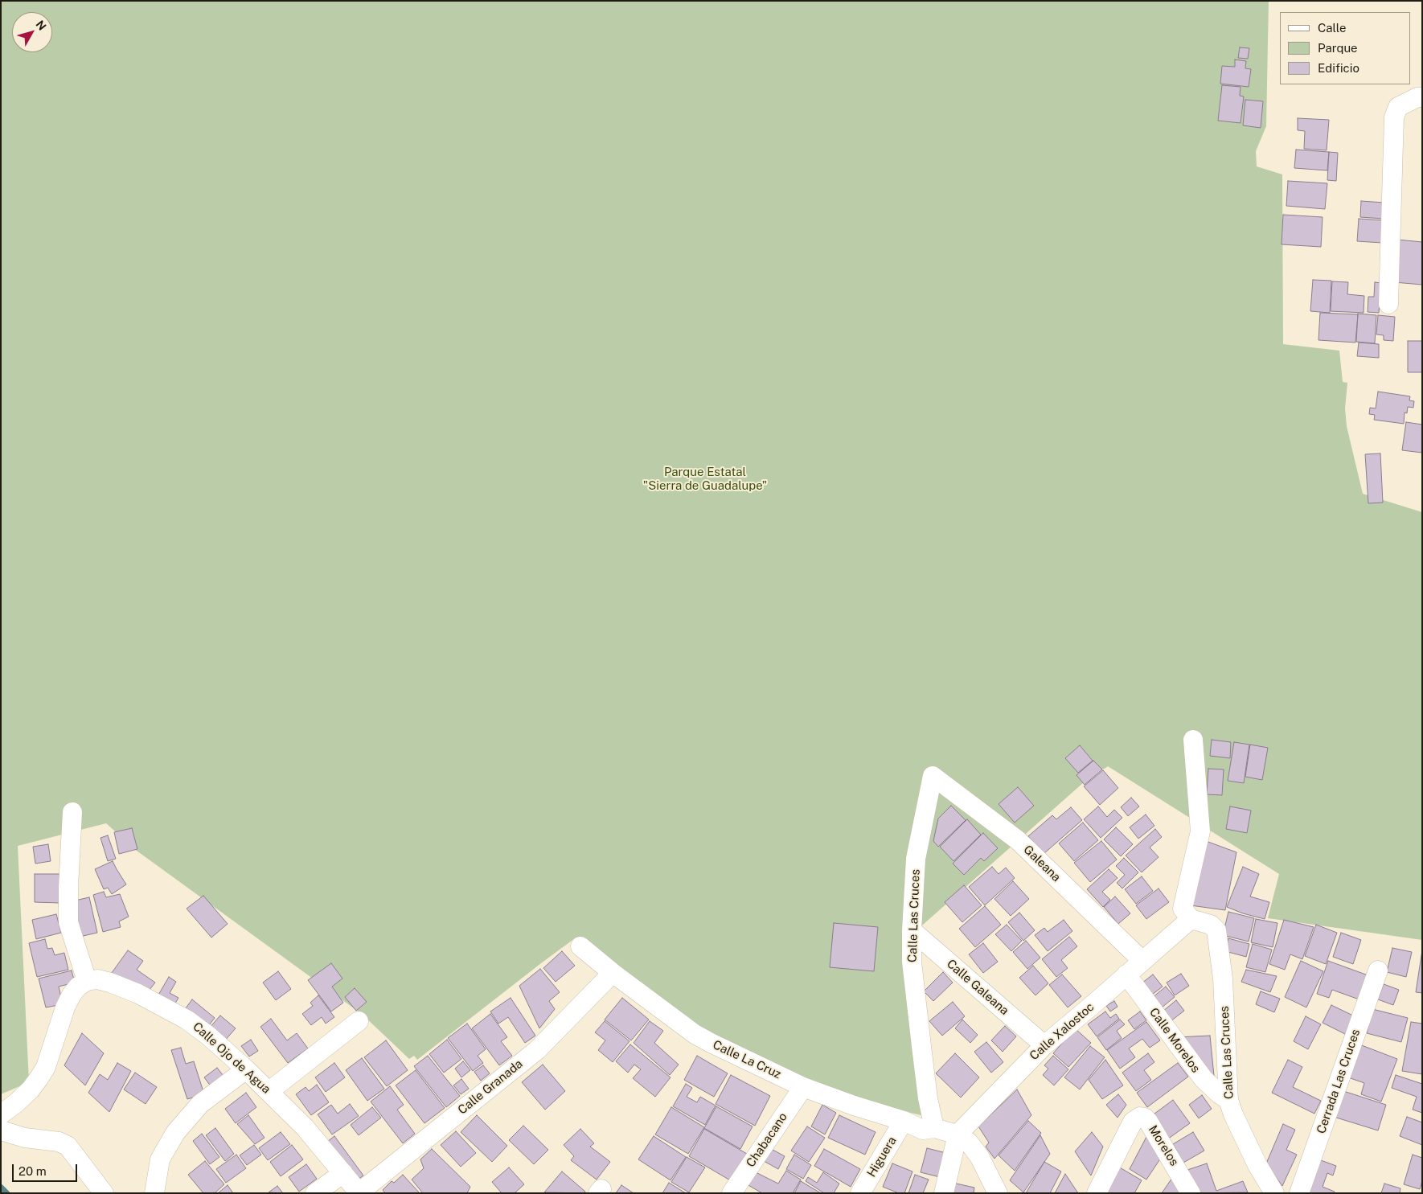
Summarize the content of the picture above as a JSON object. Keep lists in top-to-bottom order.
{
  "streets": {
    "street": [
      "Galeana",
      "Calle Las Cruces",
      "Calle Galeana",
      "Calle Xalostoc",
      "Calle Morelos",
      "Calle Ojo de Agua",
      "Calle La Cruz",
      "Cerrada Las Cruces",
      "Calle Granada",
      "Chabacano",
      "Morelos",
      "Higuera"
    ]
  },
  "crossings": [
    ["Galeana", "Calle Las Cruces"],
    ["Galeana", "Calle Xalostoc"],
    ["Calle Las Cruces", "Calle Galeana"],
    ["Calle Las Cruces", "Calle Xalostoc"],
    ["Calle Las Cruces", "Calle Morelos"],
    ["Calle Las Cruces", "Calle La Cruz"],
    ["Calle Galeana", "Calle Xalostoc"],
    ["Calle Xalostoc", "Calle Morelos"],
    ["Calle Ojo de Agua", "Calle Granada"],
    ["Calle La Cruz", "Calle Granada"],
    ["Calle La Cruz", "Chabacano"],
    ["Calle La Cruz", "Higuera"]
  ],
  "parks": ["Parque Estatal \"Sierra de Guadalupe\""],
  "legend": ["Calle", "Parque", "Edificio"],
  "scale_bar": "20 m",
  "north": "top right"
}
